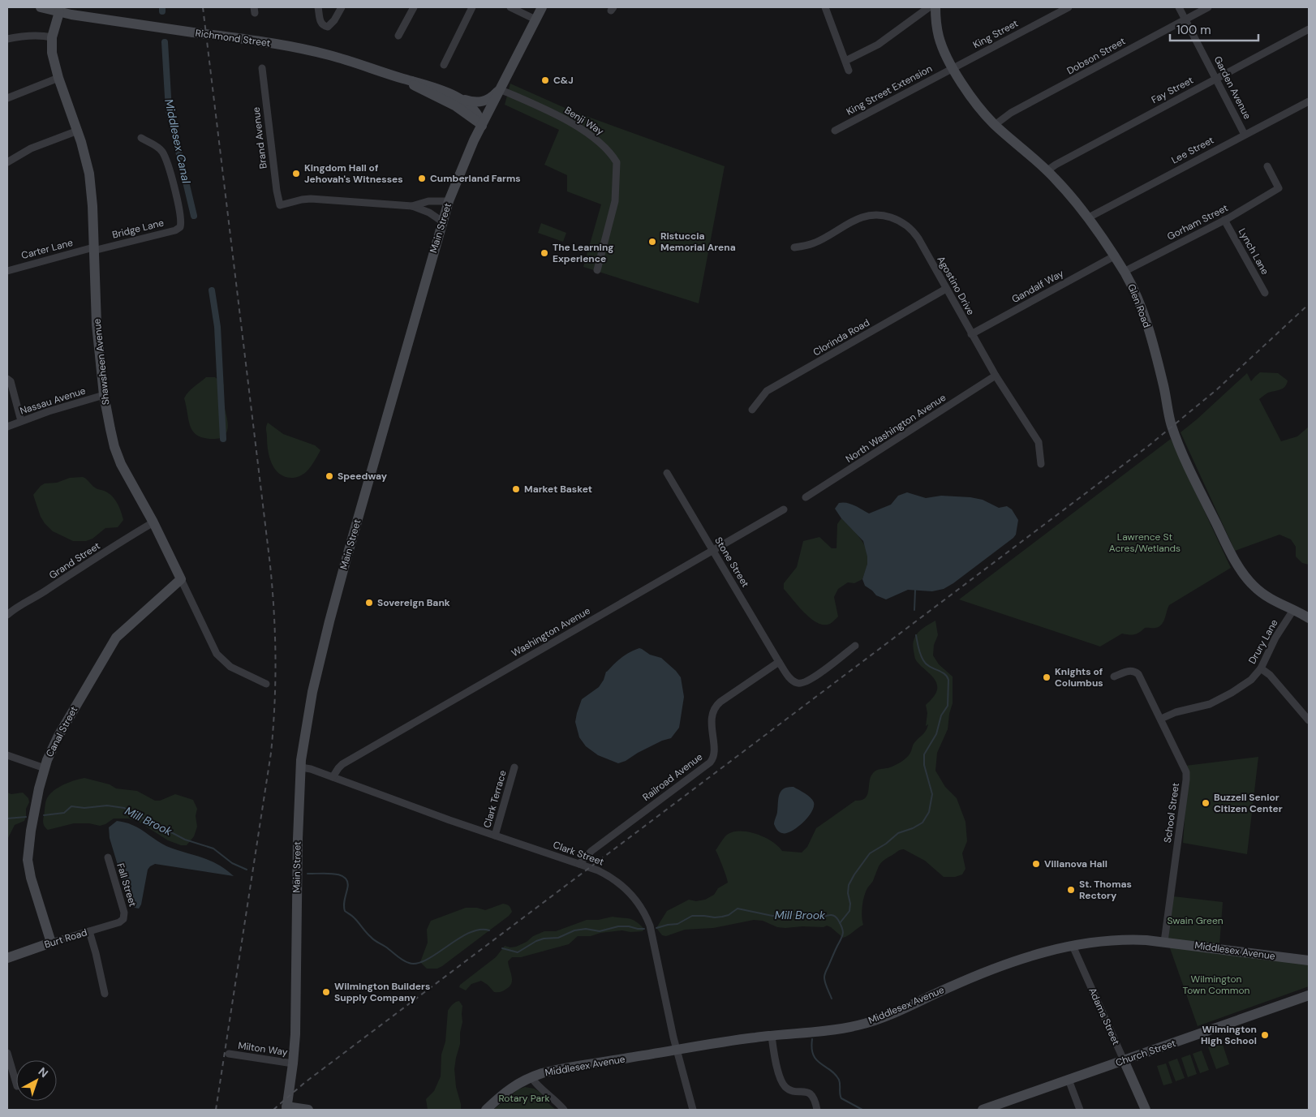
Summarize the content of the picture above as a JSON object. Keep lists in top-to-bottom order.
{
  "streets": {
    "street": [
      "King Street",
      "Richmond Street",
      "Dobson Street",
      "Garden Avenue",
      "King Street Extension",
      "Fay Street",
      "Benji Way",
      "Brand Avenue",
      "Lee Street",
      "Gorham Street",
      "Main Street",
      "Bridge Lane",
      "Carter Lane",
      "Lynch Lane",
      "Agostino Drive",
      "Gandalf Way",
      "Glen Road",
      "Clorinda Road",
      "Shawsheen Avenue",
      "Nassau Avenue",
      "North Washington Avenue",
      "Grand Street",
      "Stone Street",
      "Washington Avenue",
      "Drury Lane",
      "Canal Street",
      "Railroad Avenue",
      "Clark Terrace",
      "School Street",
      "Clark Street",
      "Fall Street",
      "Burt Road",
      "Middlesex Avenue",
      "Adams Street",
      "Milton Way",
      "Church Street"
    ]
  },
  "crossings": [
    ["King Street", "King Street Extension"],
    ["King Street", "Glen Road"],
    ["Richmond Street", "Main Street"],
    ["Richmond Street", "Shawsheen Avenue"],
    ["Dobson Street", "Garden Avenue"],
    ["Dobson Street", "Glen Road"],
    ["Garden Avenue", "Fay Street"],
    ["Garden Avenue", "Lee Street"],
    ["King Street Extension", "Glen Road"],
    ["Fay Street", "Glen Road"],
    ["Benji Way", "Main Street"],
    ["Lee Street", "Glen Road"],
    ["Gorham Street", "Lynch Lane"],
    ["Gorham Street", "Glen Road"],
    ["Main Street", "Clark Street"],
    ["Main Street", "Milton Way"],
    ["Bridge Lane", "Carter Lane"],
    ["Bridge Lane", "Shawsheen Avenue"],
    ["Carter Lane", "Shawsheen Avenue"],
    ["Agostino Drive", "Gandalf Way"],
    ["Agostino Drive", "Clorinda Road"],
    ["Agostino Drive", "North Washington Avenue"],
    ["Gandalf Way", "Glen Road"],
    ["Glen Road", "Drury Lane"],
    ["Shawsheen Avenue", "Nassau Avenue"],
    ["Shawsheen Avenue", "Grand Street"],
    ["Shawsheen Avenue", "Canal Street"],
    ["Stone Street", "Washington Avenue"],
    ["Stone Street", "Railroad Avenue"],
    ["Washington Avenue", "Clark Street"],
    ["Drury Lane", "School Street"],
    ["Canal Street", "Burt Road"],
    ["Railroad Avenue", "Clark Street"],
    ["Clark Terrace", "Clark Street"],
    ["School Street", "Middlesex Avenue"],
    ["Clark Street", "Middlesex Avenue"],
    ["Fall Street", "Burt Road"],
    ["Middlesex Avenue", "Adams Street"],
    ["Adams Street", "Church Street"]
  ],
  "water": ["Middlesex Canal", "Mill Brook"],
  "parks": [
    "Lawrence St Acres/Wetlands",
    "Swain Green",
    "Wilmington Town Common",
    "Rotary Park"
  ],
  "places": [
    "C&J",
    "Kingdom Hall of Jehovah's Witnesses",
    "Cumberland Farms",
    "Ristuccia Memorial Arena",
    "The Learning Experience",
    "Speedway",
    "Market Basket",
    "Sovereign Bank",
    "Knights of Columbus",
    "Buzzell Senior Citizen Center",
    "Villanova Hall",
    "St. Thomas Rectory",
    "Wilmington Builders Supply Company",
    "Wilmington High School"
  ],
  "scale_bar": "100 m",
  "north": "top right"
}
